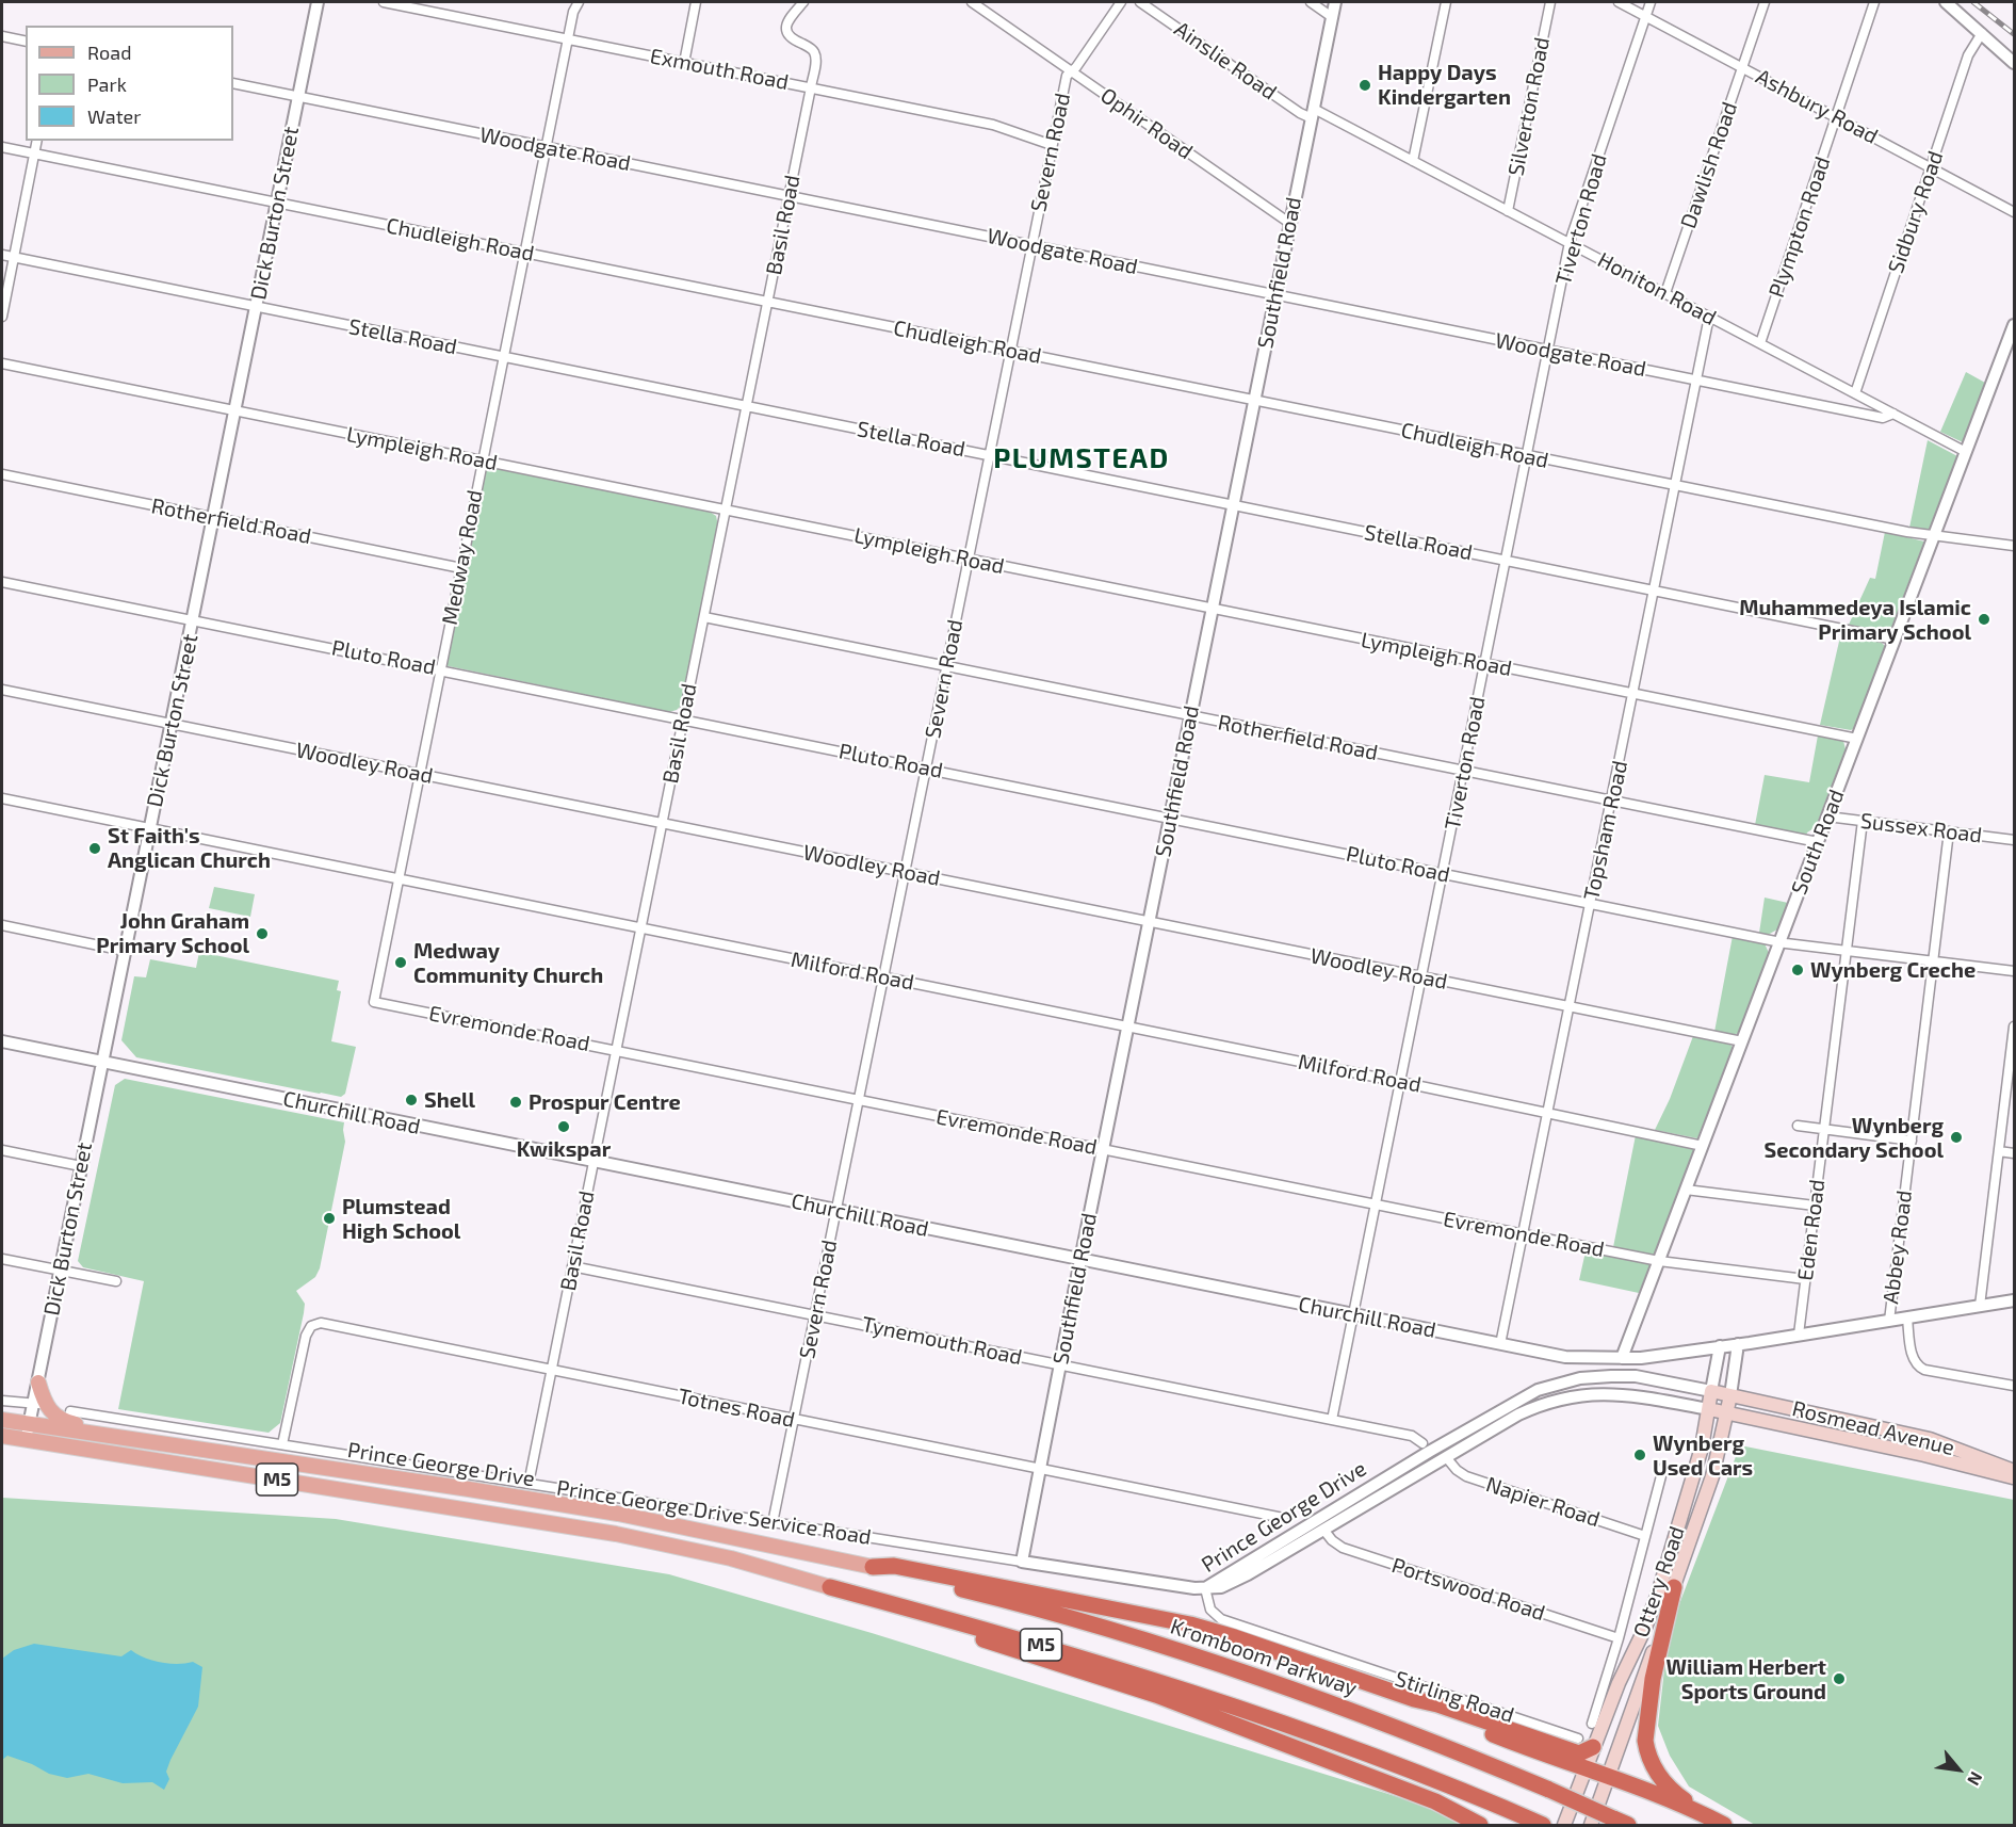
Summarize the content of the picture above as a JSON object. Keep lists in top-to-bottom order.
{
  "streets": {
    "highway": ["M5", "Kromboom Parkway"],
    "main road": ["Rosmead Avenue", "Prince George Drive", "Ottery Road"],
    "street": [
      "Ainslie Road",
      "Exmouth Road",
      "Silverton Road",
      "Ashbury Road",
      "Ophir Road",
      "Woodgate Road",
      "Severn Road",
      "Dawlish Road",
      "Sidbury Road",
      "Dick Burton Street",
      "Tiverton Road",
      "Basil Road",
      "Plympton Road",
      "Chudleigh Road",
      "Southfield Road",
      "Honiton Road",
      "Stella Road",
      "Lympleigh Road",
      "Rotherfield Road",
      "Medway Road",
      "Pluto Road",
      "Woodley Road",
      "Sussex Road",
      "Topsham Road",
      "South Road",
      "Milford Road",
      "Evremonde Road",
      "Churchill Road",
      "Eden Road",
      "Abbey Road",
      "Tynemouth Road",
      "Totnes Road",
      "Napier Road",
      "Prince George Drive Service Road",
      "Portswood Road",
      "Stirling Road"
    ]
  },
  "crossings": [
    ["Ainslie Road", "Southfield Road"],
    ["Ainslie Road", "Honiton Road"],
    ["Exmouth Road", "Severn Road"],
    ["Exmouth Road", "Basil Road"],
    ["Exmouth Road", "Medway Road"],
    ["Silverton Road", "Honiton Road"],
    ["Ashbury Road", "Dawlish Road"],
    ["Ashbury Road", "Sidbury Road"],
    ["Ashbury Road", "Tiverton Road"],
    ["Ashbury Road", "Plympton Road"],
    ["Ophir Road", "Severn Road"],
    ["Ophir Road", "Southfield Road"],
    ["Woodgate Road", "Severn Road"],
    ["Woodgate Road", "Dick Burton Street"],
    ["Woodgate Road", "Tiverton Road"],
    ["Woodgate Road", "Basil Road"],
    ["Woodgate Road", "Southfield Road"],
    ["Woodgate Road", "Honiton Road"],
    ["Woodgate Road", "Medway Road"],
    ["Woodgate Road", "Topsham Road"],
    ["Severn Road", "Chudleigh Road"],
    ["Severn Road", "Stella Road"],
    ["Severn Road", "Lympleigh Road"],
    ["Severn Road", "Rotherfield Road"],
    ["Severn Road", "Pluto Road"],
    ["Severn Road", "Woodley Road"],
    ["Severn Road", "Milford Road"],
    ["Severn Road", "Evremonde Road"],
    ["Severn Road", "Churchill Road"],
    ["Severn Road", "Tynemouth Road"],
    ["Severn Road", "Totnes Road"],
    ["Severn Road", "Prince George Drive Service Road"],
    ["Dawlish Road", "Honiton Road"],
    ["Sidbury Road", "Honiton Road"],
    ["Dick Burton Street", "Chudleigh Road"],
    ["Dick Burton Street", "Stella Road"],
    ["Dick Burton Street", "Lympleigh Road"],
    ["Dick Burton Street", "Rotherfield Road"],
    ["Dick Burton Street", "Pluto Road"],
    ["Dick Burton Street", "Woodley Road"],
    ["Dick Burton Street", "Milford Road"],
    ["Dick Burton Street", "Churchill Road"],
    ["Tiverton Road", "Chudleigh Road"],
    ["Tiverton Road", "Honiton Road"],
    ["Tiverton Road", "Stella Road"],
    ["Tiverton Road", "Lympleigh Road"],
    ["Tiverton Road", "Rotherfield Road"],
    ["Tiverton Road", "Pluto Road"],
    ["Tiverton Road", "Woodley Road"],
    ["Tiverton Road", "Milford Road"],
    ["Tiverton Road", "Evremonde Road"],
    ["Tiverton Road", "Churchill Road"],
    ["Tiverton Road", "Tynemouth Road"],
    ["Basil Road", "Chudleigh Road"],
    ["Basil Road", "Stella Road"],
    ["Basil Road", "Lympleigh Road"],
    ["Basil Road", "Rotherfield Road"],
    ["Basil Road", "Pluto Road"],
    ["Basil Road", "Woodley Road"],
    ["Basil Road", "Milford Road"],
    ["Basil Road", "Evremonde Road"],
    ["Basil Road", "Churchill Road"],
    ["Basil Road", "Tynemouth Road"],
    ["Basil Road", "Totnes Road"],
    ["Basil Road", "Prince George Drive Service Road"],
    ["Plympton Road", "Honiton Road"],
    ["Chudleigh Road", "Southfield Road"],
    ["Chudleigh Road", "Medway Road"],
    ["Chudleigh Road", "Topsham Road"],
    ["Chudleigh Road", "South Road"],
    ["Southfield Road", "Honiton Road"],
    ["Southfield Road", "Stella Road"],
    ["Southfield Road", "Lympleigh Road"],
    ["Southfield Road", "Rotherfield Road"],
    ["Southfield Road", "Pluto Road"],
    ["Southfield Road", "Woodley Road"],
    ["Southfield Road", "Milford Road"],
    ["Southfield Road", "Evremonde Road"],
    ["Southfield Road", "Churchill Road"],
    ["Southfield Road", "Tynemouth Road"],
    ["Southfield Road", "Totnes Road"],
    ["Southfield Road", "Prince George Drive Service Road"],
    ["Honiton Road", "Topsham Road"],
    ["Honiton Road", "South Road"],
    ["Stella Road", "Medway Road"],
    ["Stella Road", "Topsham Road"],
    ["Stella Road", "South Road"],
    ["Lympleigh Road", "Medway Road"],
    ["Lympleigh Road", "Topsham Road"],
    ["Lympleigh Road", "South Road"],
    ["Rotherfield Road", "Medway Road"],
    ["Rotherfield Road", "Topsham Road"],
    ["Rotherfield Road", "South Road"],
    ["Medway Road", "Pluto Road"],
    ["Medway Road", "Woodley Road"],
    ["Medway Road", "Milford Road"],
    ["Medway Road", "Evremonde Road"],
    ["Pluto Road", "Topsham Road"],
    ["Pluto Road", "South Road"],
    ["Pluto Road", "Eden Road"],
    ["Pluto Road", "Abbey Road"],
    ["Woodley Road", "Topsham Road"],
    ["Woodley Road", "South Road"],
    ["Sussex Road", "South Road"],
    ["Sussex Road", "Eden Road"],
    ["Sussex Road", "Abbey Road"],
    ["Topsham Road", "Milford Road"],
    ["Topsham Road", "Evremonde Road"],
    ["Topsham Road", "Churchill Road"],
    ["South Road", "Milford Road"],
    ["South Road", "Evremonde Road"],
    ["South Road", "Churchill Road"],
    ["Evremonde Road", "Eden Road"],
    ["Churchill Road", "Ottery Road"],
    ["Totnes Road", "Prince George Drive Service Road"],
    ["Rosmead Avenue", "Prince George Drive"],
    ["Rosmead Avenue", "Ottery Road"],
    ["Prince George Drive", "M5"],
    ["Prince George Drive", "Napier Road"],
    ["Prince George Drive", "Prince George Drive Service Road"],
    ["Prince George Drive", "Ottery Road"],
    ["Prince George Drive", "Portswood Road"],
    ["Prince George Drive", "Kromboom Parkway"],
    ["Prince George Drive", "Stirling Road"],
    ["Prince George Drive Service Road", "Stirling Road"]
  ],
  "districts": ["PLUMSTEAD"],
  "places": [
    "Happy Days Kindergarten",
    "Muhammedeya Islamic Primary School",
    "St Faith's Anglican Church",
    "John Graham Primary School",
    "Medway Community Church",
    "Wynberg Creche",
    "Shell",
    "Prospur Centre",
    "Kwikspar",
    "Wynberg Secondary School",
    "Plumstead High School",
    "Wynberg Used Cars",
    "William Herbert Sports Ground"
  ],
  "legend": ["Road", "Park", "Water"],
  "north": "bottom right"
}
